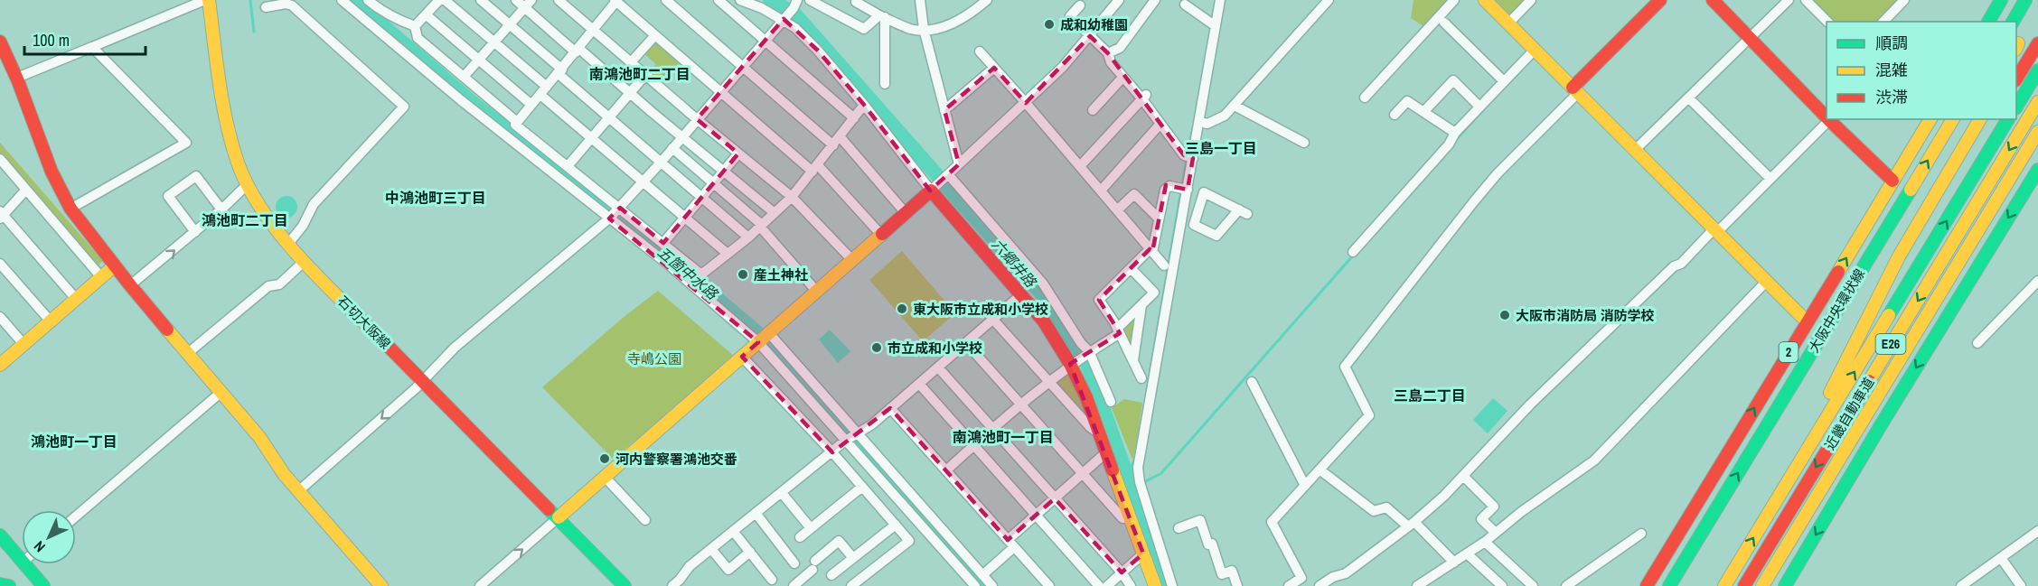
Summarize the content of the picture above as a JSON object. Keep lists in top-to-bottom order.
{
  "streets": {
    "main road": [
      "大阪中央環状線",
      "石切大阪線",
      "E26",
      "2",
      "近畿自動車道"
    ]
  },
  "districts": [
    "南鴻池町二丁目",
    "三島一丁目",
    "中鴻池町三丁目",
    "鴻池町二丁目",
    "三島二丁目",
    "南鴻池町一丁目",
    "鴻池町一丁目"
  ],
  "water": ["六郷井路", "五箇中水路"],
  "parks": ["寺嶋公園"],
  "places": [
    "成和幼稚園",
    "産土神社",
    "東大阪市立成和小学校",
    "大阪市消防局 消防学校",
    "市立成和小学校",
    "河内警察署鴻池交番"
  ],
  "legend": ["順調", "混雑", "渋滞"],
  "scale_bar": "100 m",
  "north": "bottom left"
}
